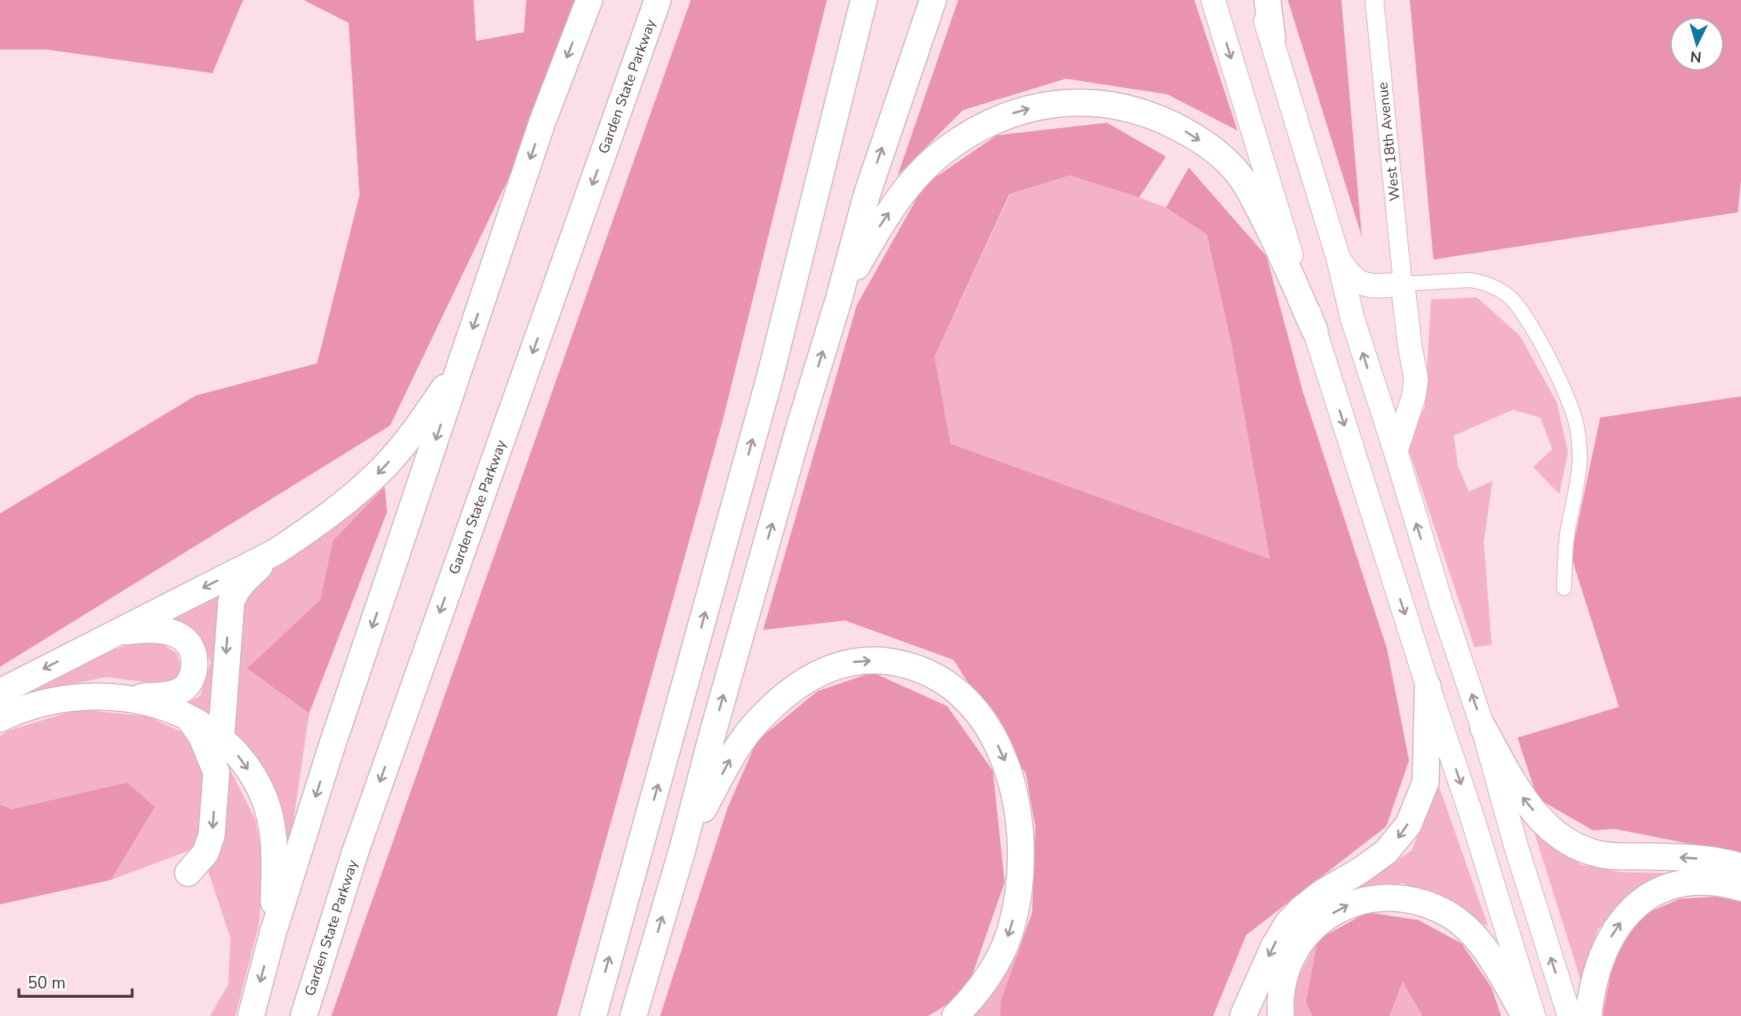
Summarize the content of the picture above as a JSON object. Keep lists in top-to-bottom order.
{
  "streets": {
    "highway": ["Garden State Parkway"],
    "street": ["West 18th Avenue"]
  },
  "scale_bar": "50 m",
  "north": "bottom"
}
